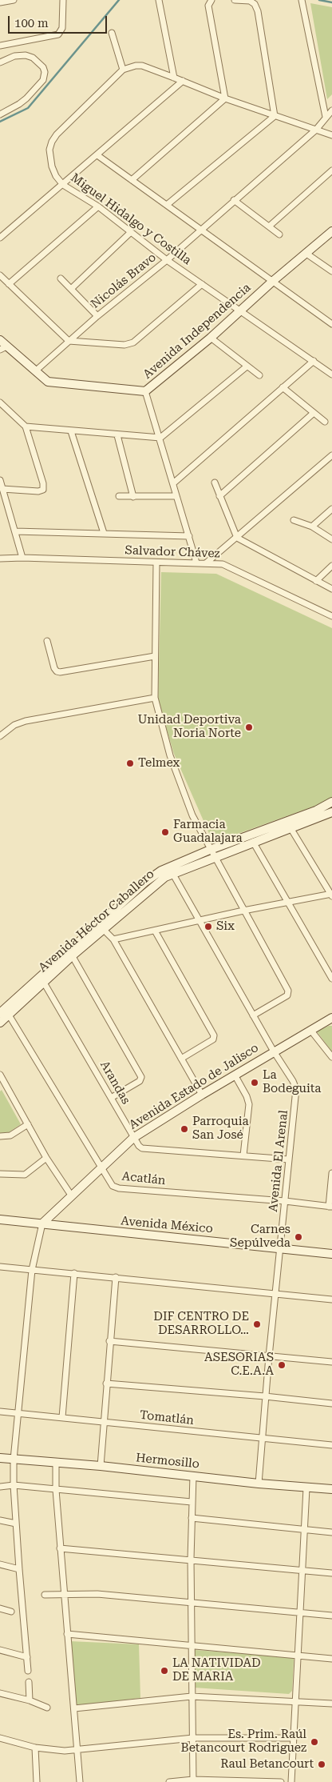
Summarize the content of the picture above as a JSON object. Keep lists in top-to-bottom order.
{
  "streets": {
    "street": [
      "Miguel Hidalgo y Costilla",
      "Nicolás Bravo",
      "Avenida Independencia",
      "Salvador Chávez",
      "Avenida Héctor Caballero",
      "Arandas",
      "Avenida Estado de Jalisco",
      "Avenida El Arenal",
      "Acatlán",
      "Avenida México",
      "Tomatlán",
      "Hermosillo"
    ]
  },
  "crossings": [
    ["Miguel Hidalgo y Costilla", "Nicolás Bravo"],
    ["Miguel Hidalgo y Costilla", "Avenida Independencia"],
    ["Nicolás Bravo", "Avenida Independencia"],
    ["Avenida Héctor Caballero", "Arandas"],
    ["Avenida Héctor Caballero", "Avenida El Arenal"],
    ["Avenida Héctor Caballero", "Acatlán"],
    ["Arandas", "Avenida Estado de Jalisco"],
    ["Arandas", "Avenida El Arenal"],
    ["Avenida Estado de Jalisco", "Avenida El Arenal"],
    ["Avenida Estado de Jalisco", "Acatlán"],
    ["Avenida Estado de Jalisco", "Avenida México"],
    ["Avenida El Arenal", "Acatlán"],
    ["Avenida El Arenal", "Avenida México"],
    ["Avenida El Arenal", "Tomatlán"],
    ["Avenida El Arenal", "Hermosillo"]
  ],
  "places": [
    "Unidad Deportiva Noria Norte",
    "Telmex",
    "Farmacia Guadalajara",
    "Six",
    "La Bodeguita",
    "Parroquia San José",
    "Carnes Sepúlveda",
    "DIF CENTRO DE DESARROLLO…",
    "ASESORIAS C.E.A.A",
    "LA NATIVIDAD DE MARIA",
    "Es. Prim. Raúl Betancourt Rodriguez",
    "Raul Betancourt"
  ],
  "scale_bar": "100 m"
}
